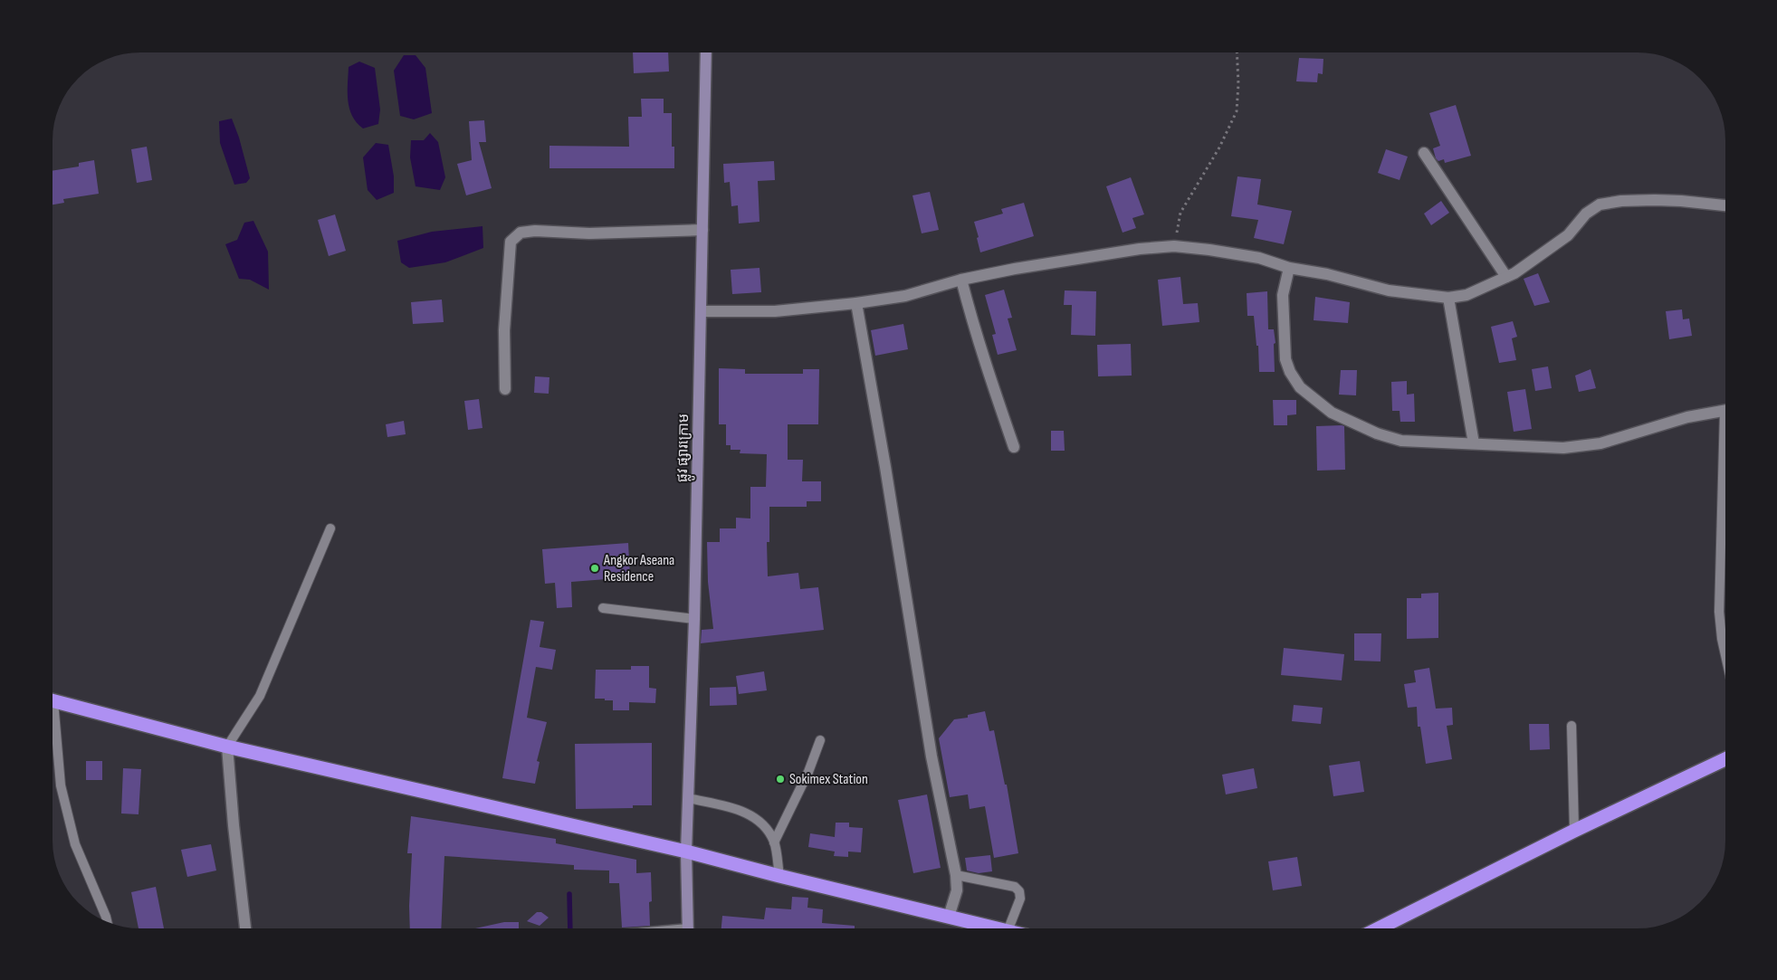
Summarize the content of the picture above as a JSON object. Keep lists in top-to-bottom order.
{
  "streets": {
    "main road": ["ផ្លូវ ផ្សារក្រោម"]
  },
  "places": ["Angkor Aseana Residence", "Sokimex Station"]
}
